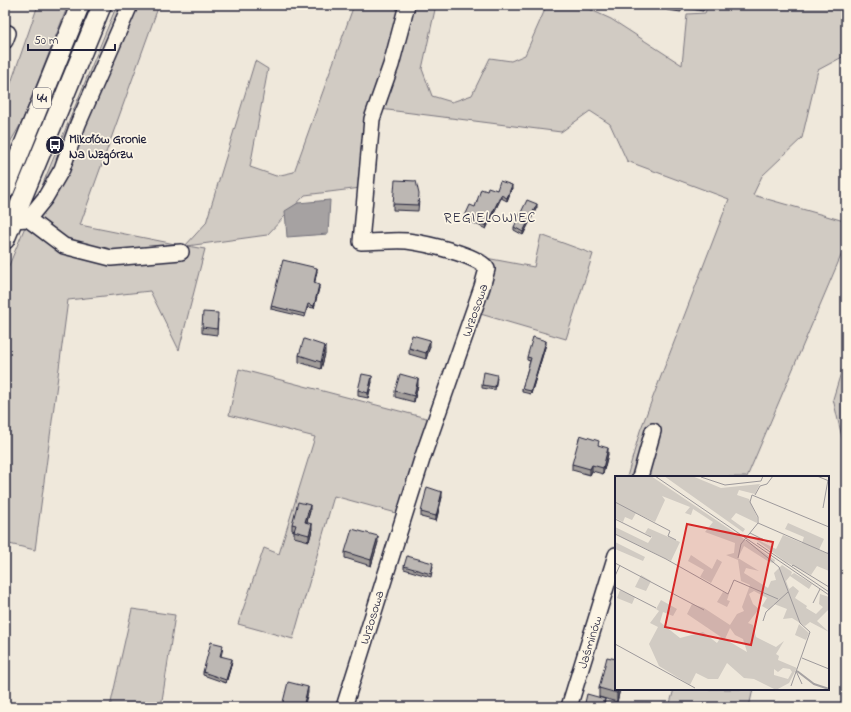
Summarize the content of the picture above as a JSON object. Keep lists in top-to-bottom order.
{
  "streets": {
    "main road": ["44"],
    "street": ["Wrzosowa", "Jaśminów"]
  },
  "districts": ["REGIELOWIEC"],
  "places": {
    "bus stop": ["Mikołów Gronie Na Wzgórzu"]
  },
  "scale_bar": "50 m"
}
